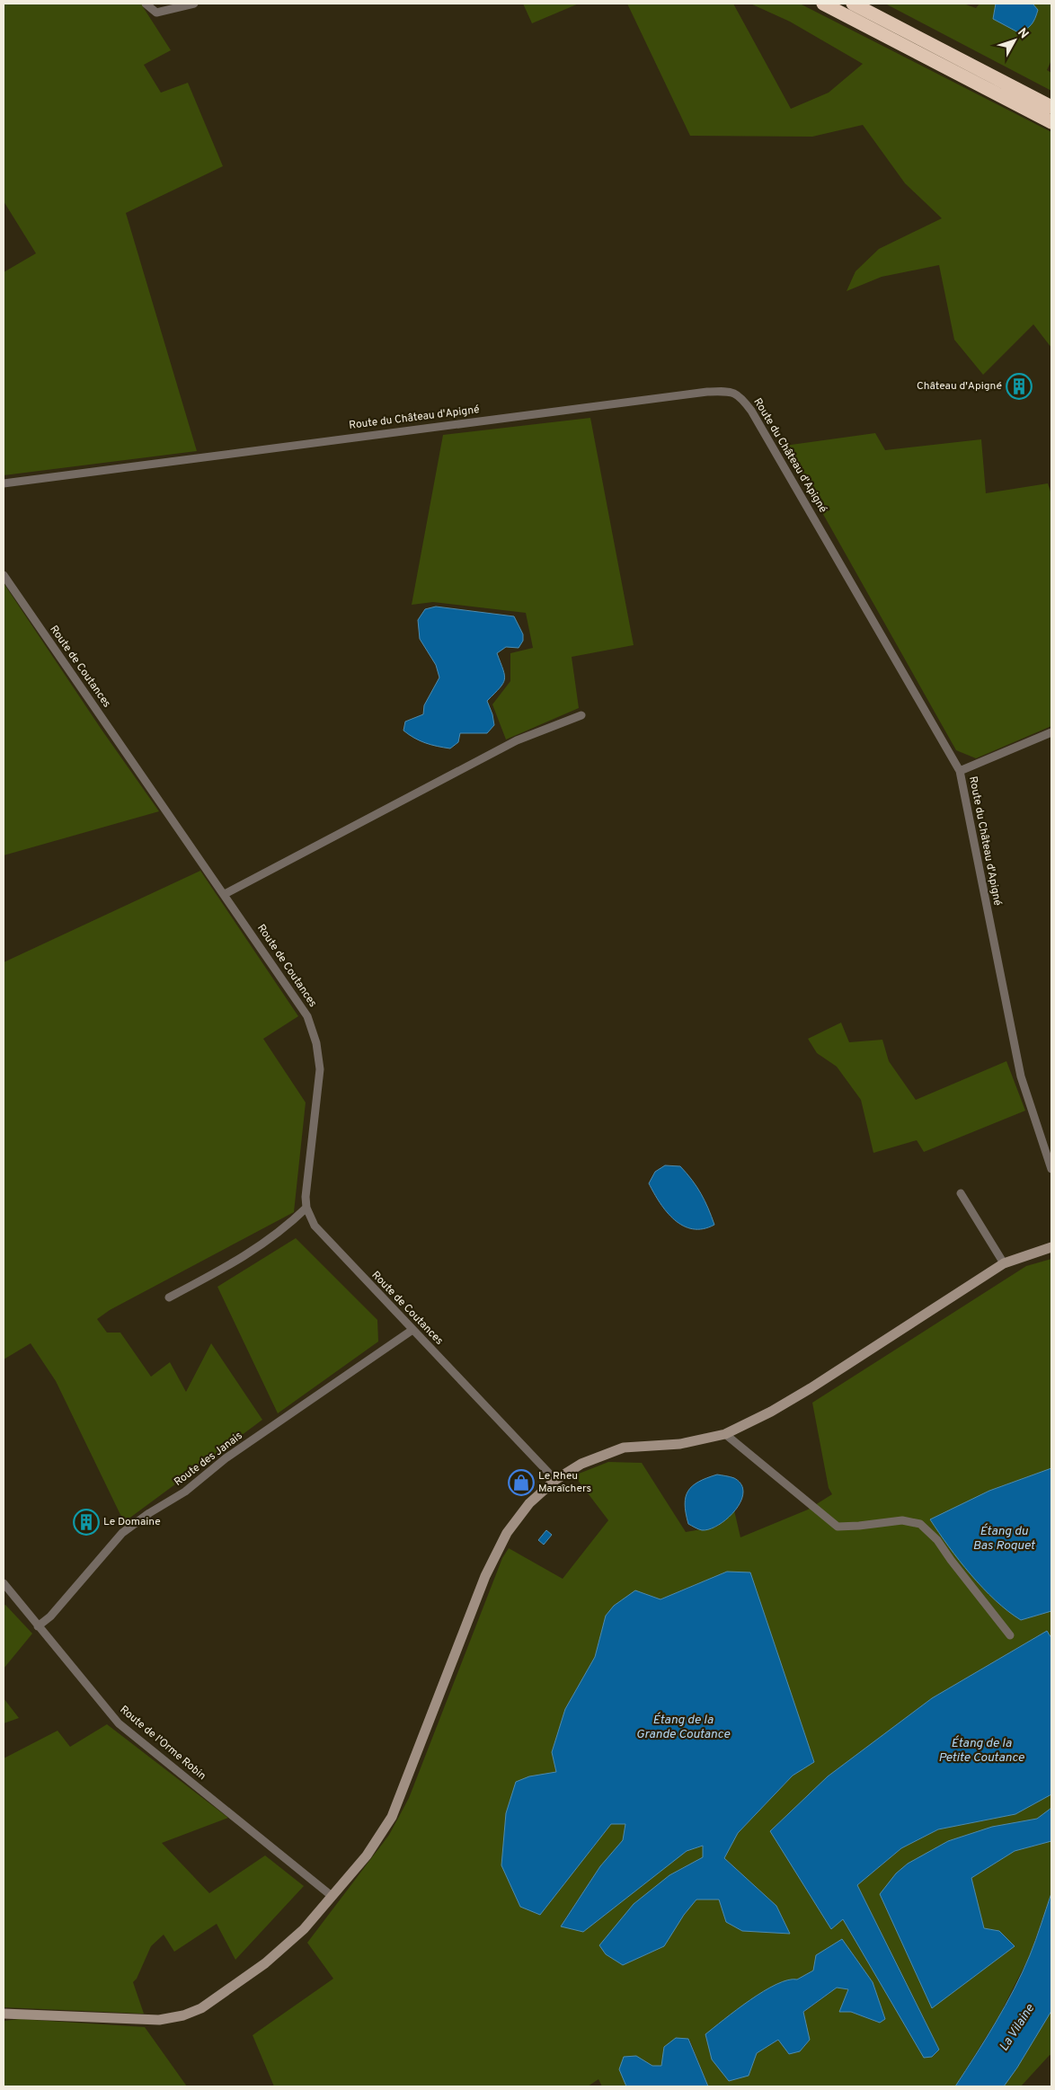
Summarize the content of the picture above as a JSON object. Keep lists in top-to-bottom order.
{
  "streets": {
    "street": [
      "Route du Château d'Apigné",
      "Route de Coutances",
      "Route des Janais",
      "Route de l'Orme Robin"
    ]
  },
  "crossings": [
    ["Route de Coutances", "Route des Janais"],
    ["Route des Janais", "Route de l'Orme Robin"]
  ],
  "water": [
    "Étang du Bas Roquet",
    "Étang de la Grande Coutance",
    "Étang de la Petite Coutance",
    "La Vilaine"
  ],
  "places": {
    "building": ["Château d'Apigné", "Le Domaine"],
    "shop": ["Le Rheu Maraîchers"]
  },
  "north": "top right"
}
